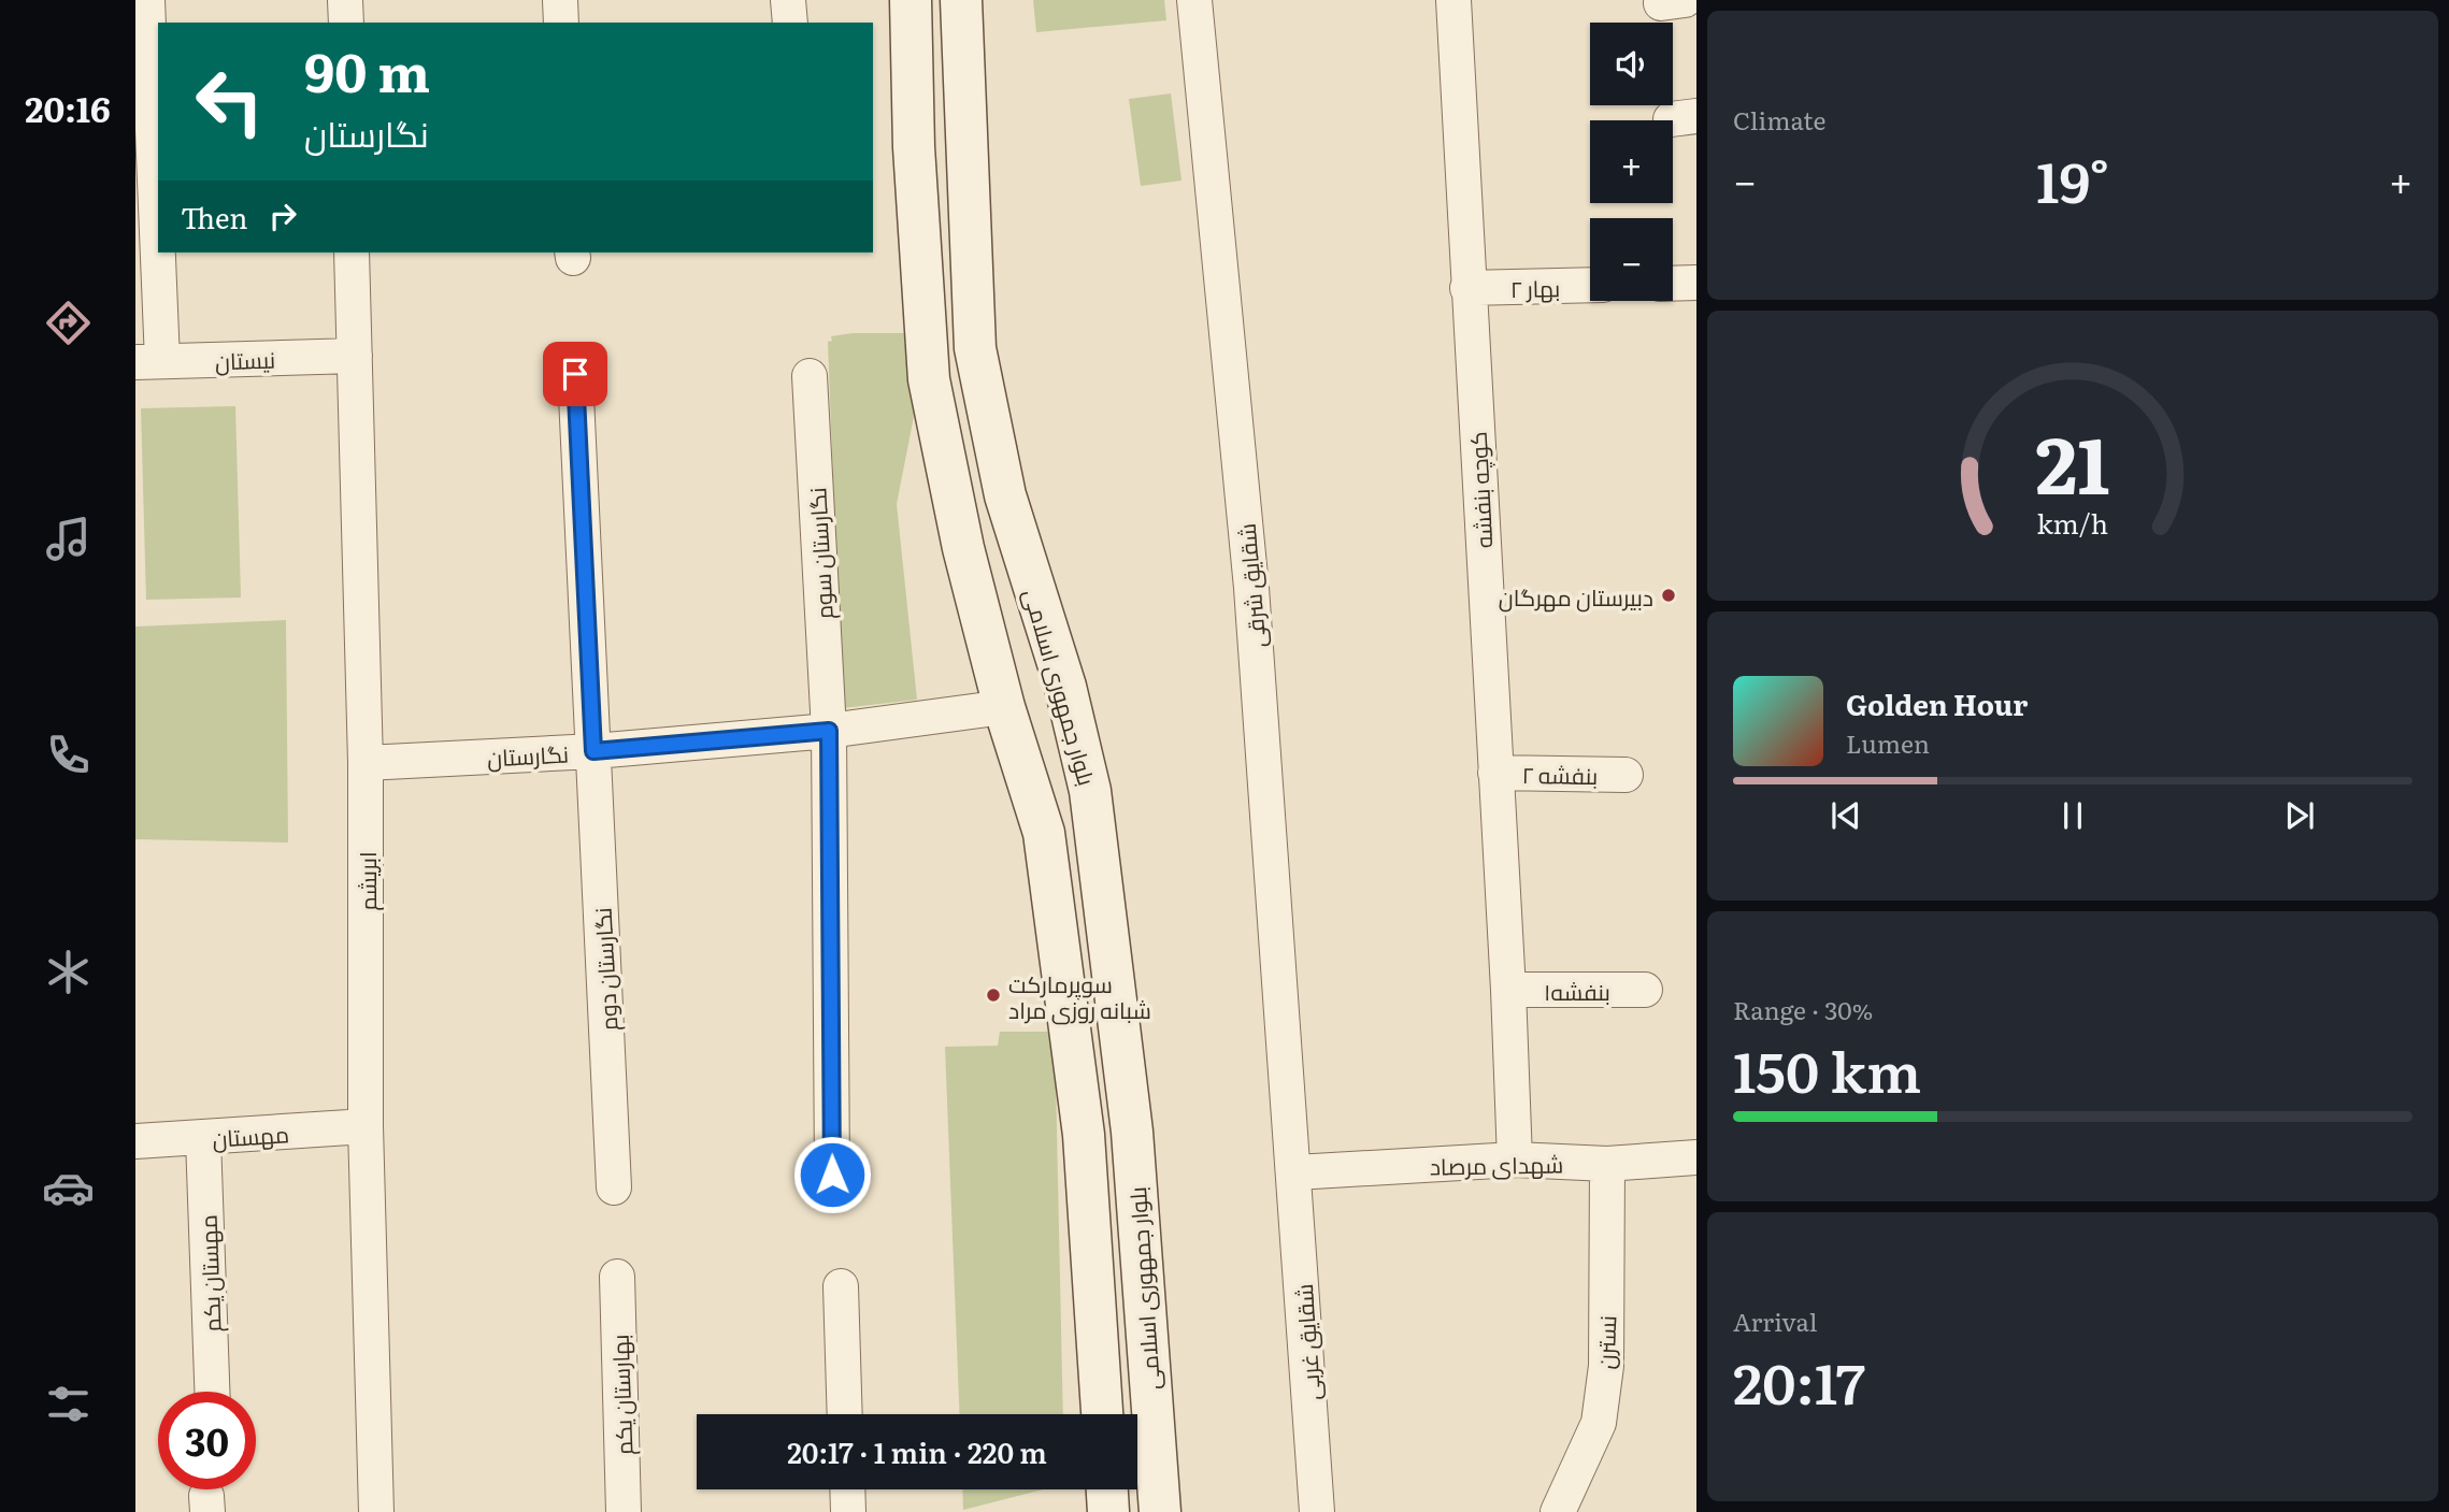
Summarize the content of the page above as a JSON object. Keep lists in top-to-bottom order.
{
  "streets": {
    "main road": ["بلوار جمهوری اسلامی"],
    "street": [
      "بهار ۲",
      "نیستان",
      "کوچه بنفشه",
      "نگارستان سوم",
      "شقایق شرقی",
      "نگارستان",
      "بنفشه ۲",
      "ابریشم",
      "نگارستان دوم",
      "بنفشه۱",
      "مهستان",
      "شهدای مرصاد",
      "مهستان یکم",
      "شقایق غربی",
      "نسترن",
      "بهارستان یکم"
    ]
  },
  "crossings": [
    ["بهار ۲", "کوچه بنفشه"],
    ["نیستان", "ابریشم"],
    ["کوچه بنفشه", "بنفشه ۲"],
    ["کوچه بنفشه", "بنفشه۱"],
    ["کوچه بنفشه", "شهدای مرصاد"],
    ["نگارستان سوم", "نگارستان"],
    ["شقایق شرقی", "شهدای مرصاد"],
    ["شقایق شرقی", "شقایق غربی"],
    ["نگارستان", "ابریشم"],
    ["نگارستان", "نگارستان دوم"],
    ["ابریشم", "مهستان"],
    ["مهستان", "مهستان یکم"],
    ["شهدای مرصاد", "شقایق غربی"],
    ["شهدای مرصاد", "نسترن"]
  ],
  "places": ["دبیرستان مهرگان", "سوپرمارکت شبانه روزی مراد"],
  "page": {
    "tabs": "20:16",
    "tile": [
      "Climate",
      ["Range · 30%", "150 km"],
      ["Arrival", "20:17"]
    ],
    "map_buttons": ["+", "−"],
    "turn": ["90 m", "نگارستان"],
    "heat": ["−", "19°", "+"],
    "then": "Then",
    "song": ["Golden Hour", "Lumen"],
    "limit": "30",
    "trip": "20:17 · 1 min · 220 m",
    "gauge": ["21", "km/h"]
  }
}
